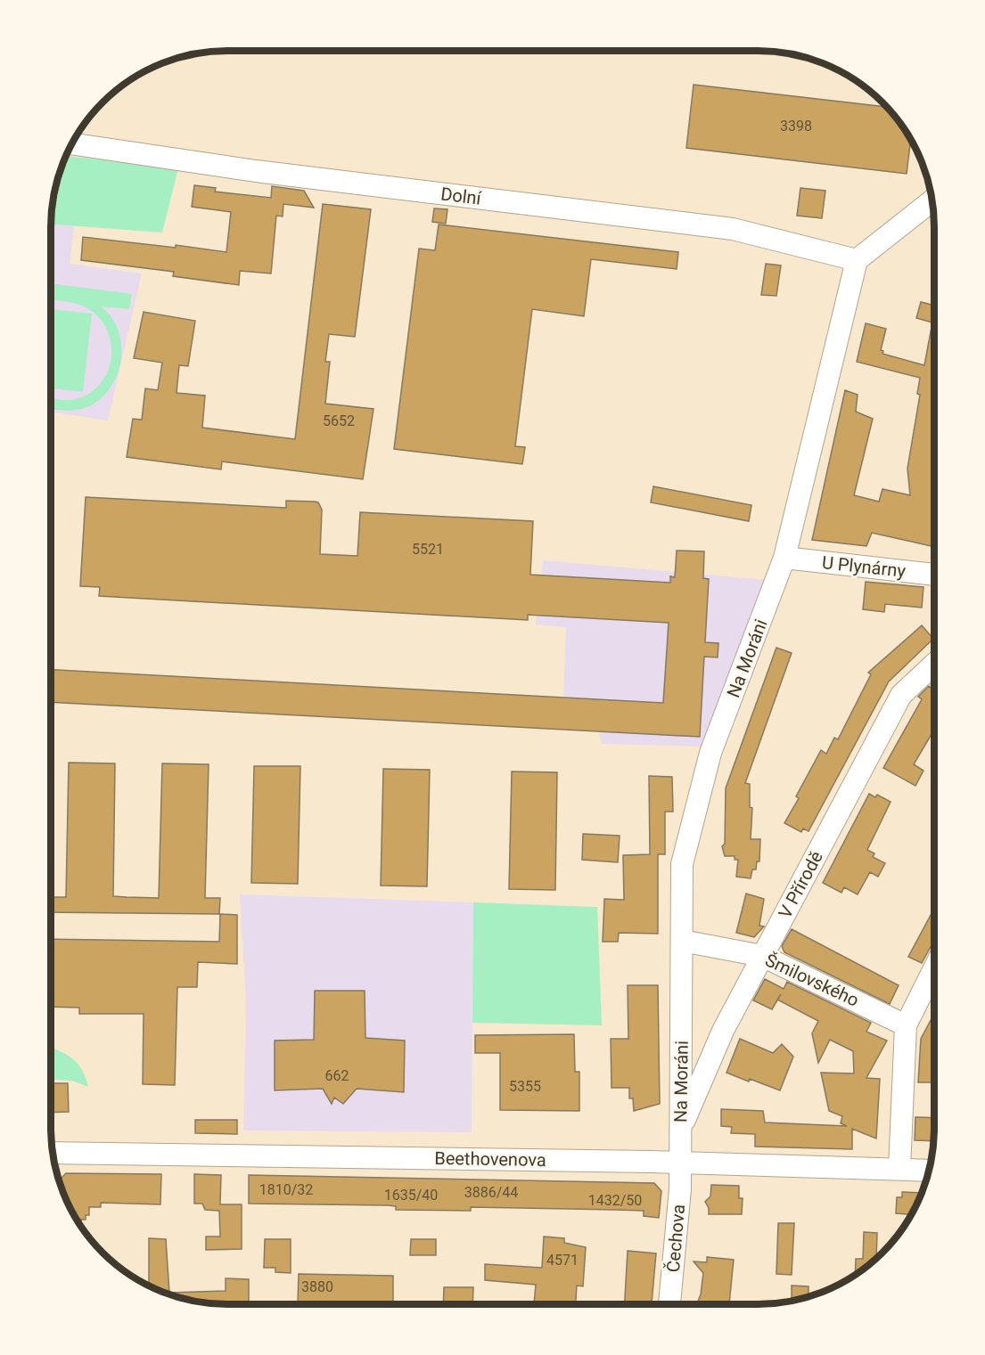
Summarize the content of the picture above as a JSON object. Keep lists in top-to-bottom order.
{
  "streets": {
    "street": [
      "Dolní",
      "U Plynárny",
      "Na Moráni",
      "V Přírodě",
      "Šmilovského",
      "Beethovenova",
      "Čechova"
    ]
  },
  "crossings": [
    ["Dolní", "Na Moráni"],
    ["U Plynárny", "Na Moráni"],
    ["Na Moráni", "V Přírodě"],
    ["Na Moráni", "Šmilovského"],
    ["Na Moráni", "Beethovenova"],
    ["Na Moráni", "Čechova"],
    ["V Přírodě", "Šmilovského"],
    ["Beethovenova", "Čechova"]
  ],
  "house_numbers": [
    "3398",
    "5652",
    "5521",
    "662",
    "5355",
    "1810/32",
    "3886/44",
    "1635/40",
    "1432/50",
    "4571",
    "3880"
  ]
}
